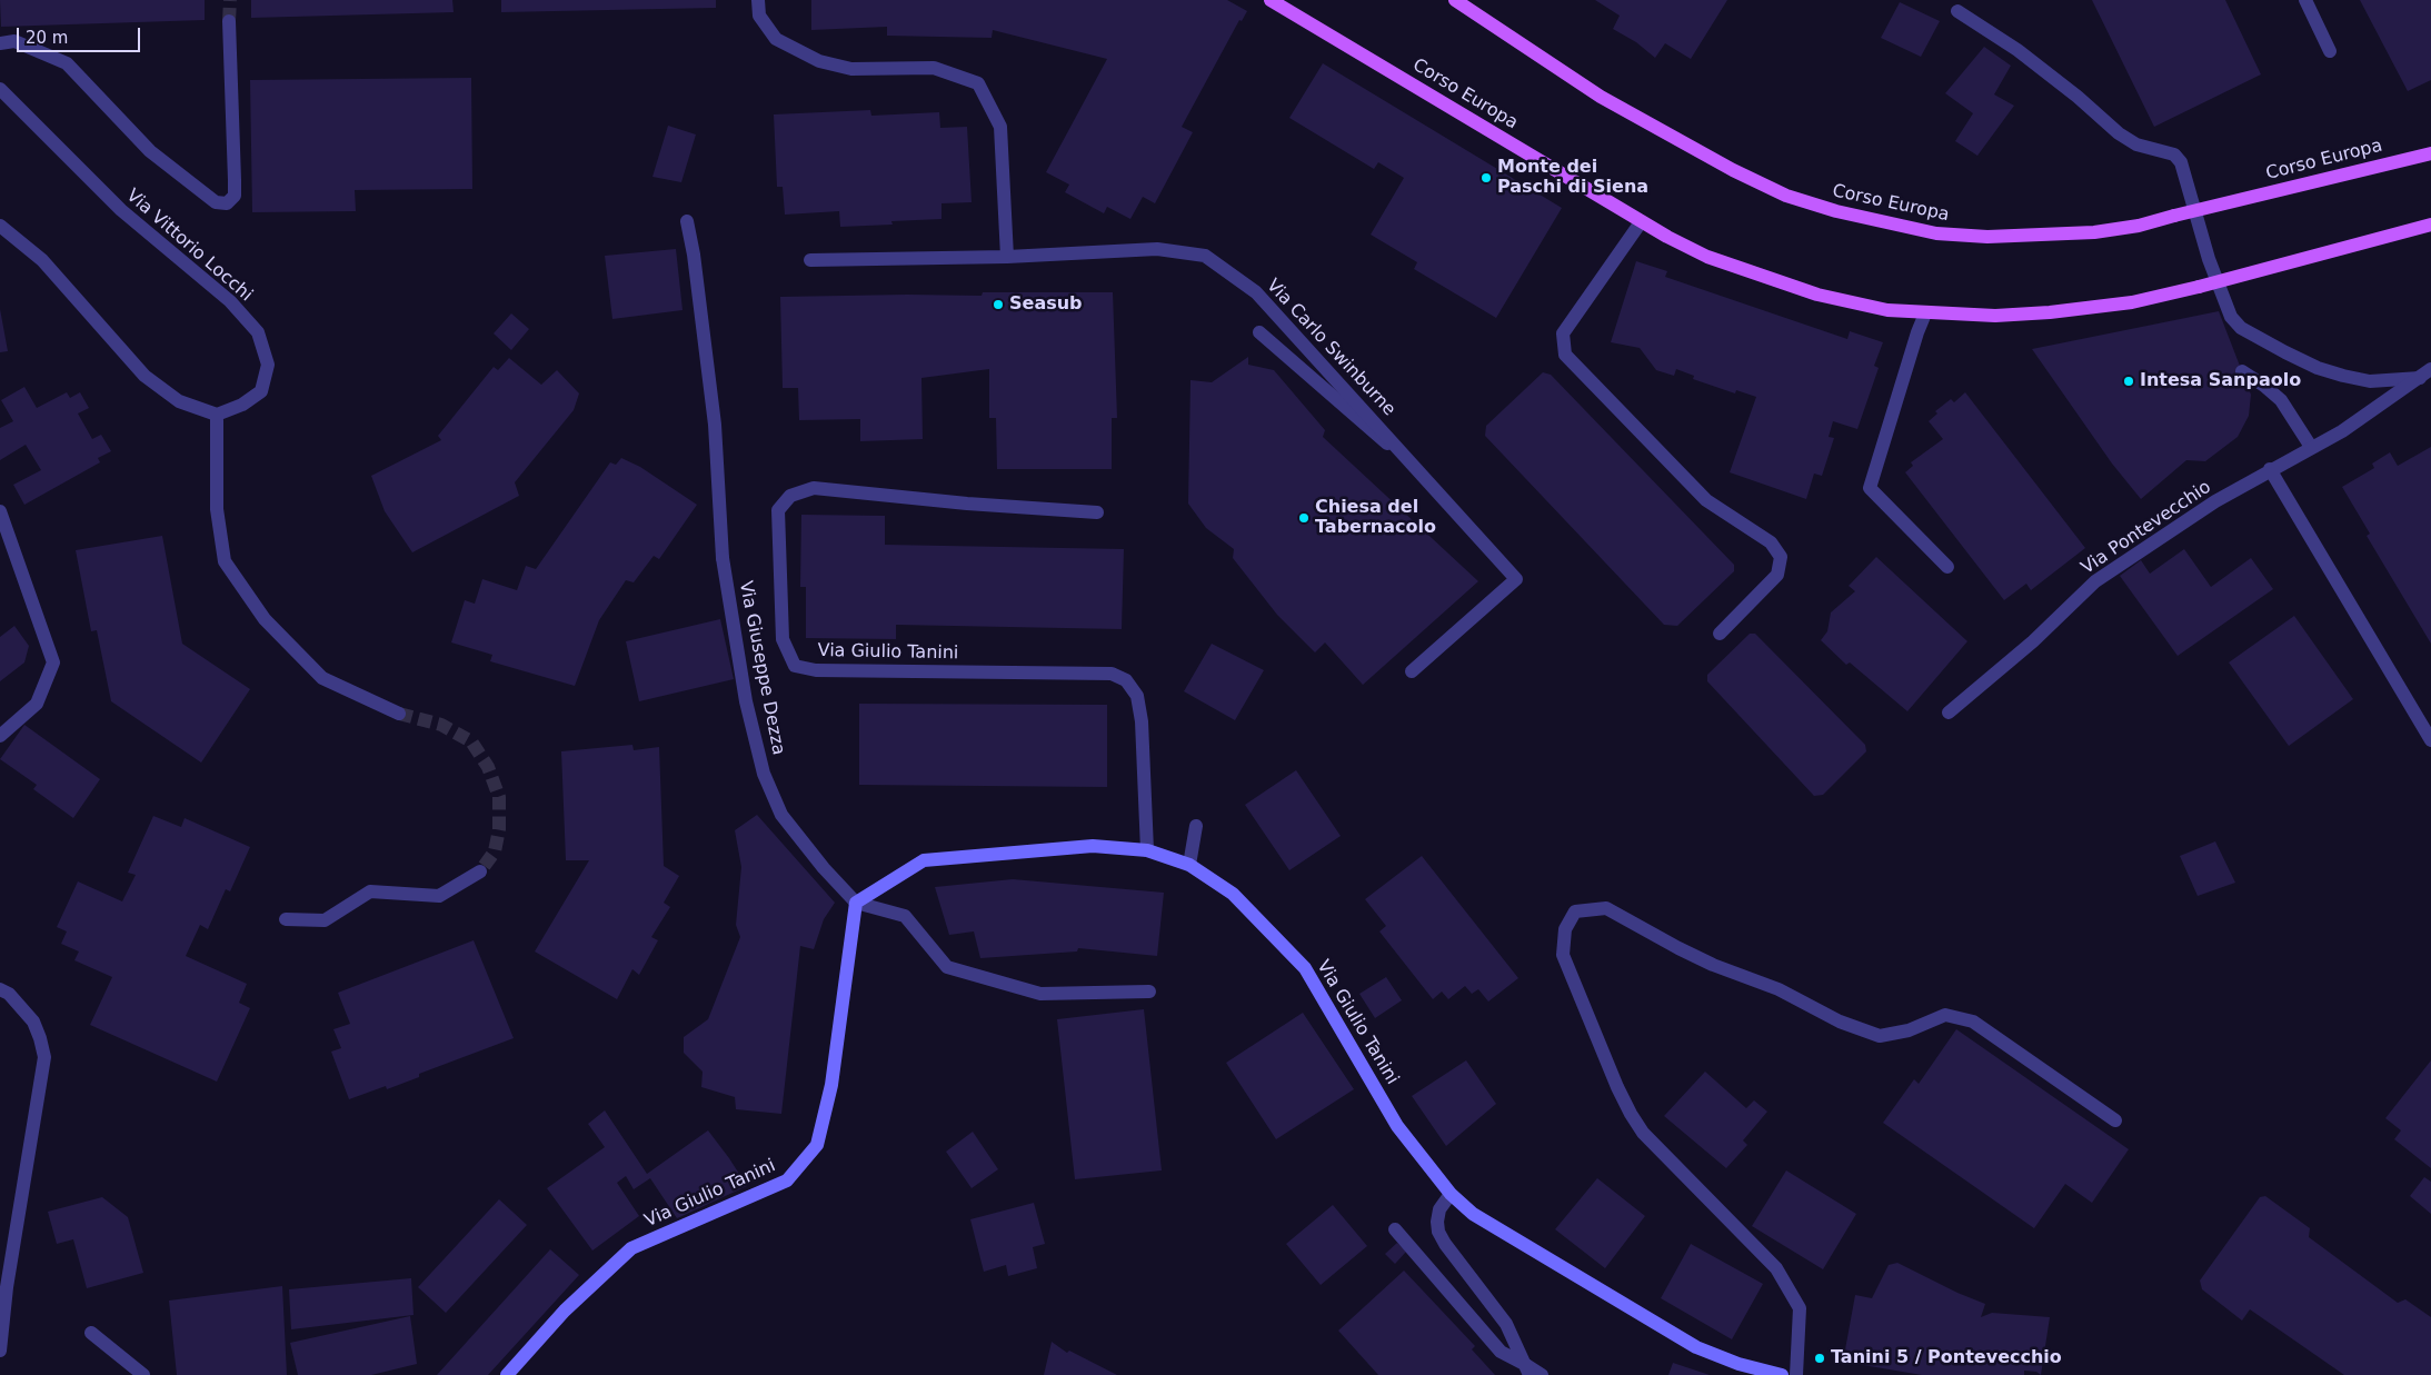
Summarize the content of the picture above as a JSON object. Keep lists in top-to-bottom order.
{
  "streets": {
    "main road": ["Corso Europa", "Via Giulio Tanini"],
    "street": [
      "Via Vittorio Locchi",
      "Via Carlo Swinburne",
      "Via Pontevecchio",
      "Via Giuseppe Dezza"
    ]
  },
  "crossings": [
    ["Via Giulio Tanini", "Via Giuseppe Dezza"]
  ],
  "places": [
    "Monte dei Paschi di Siena",
    "Seasub",
    "Intesa Sanpaolo",
    "Chiesa del Tabernacolo",
    "Tanini 5 / Pontevecchio"
  ],
  "scale_bar": "20 m"
}
